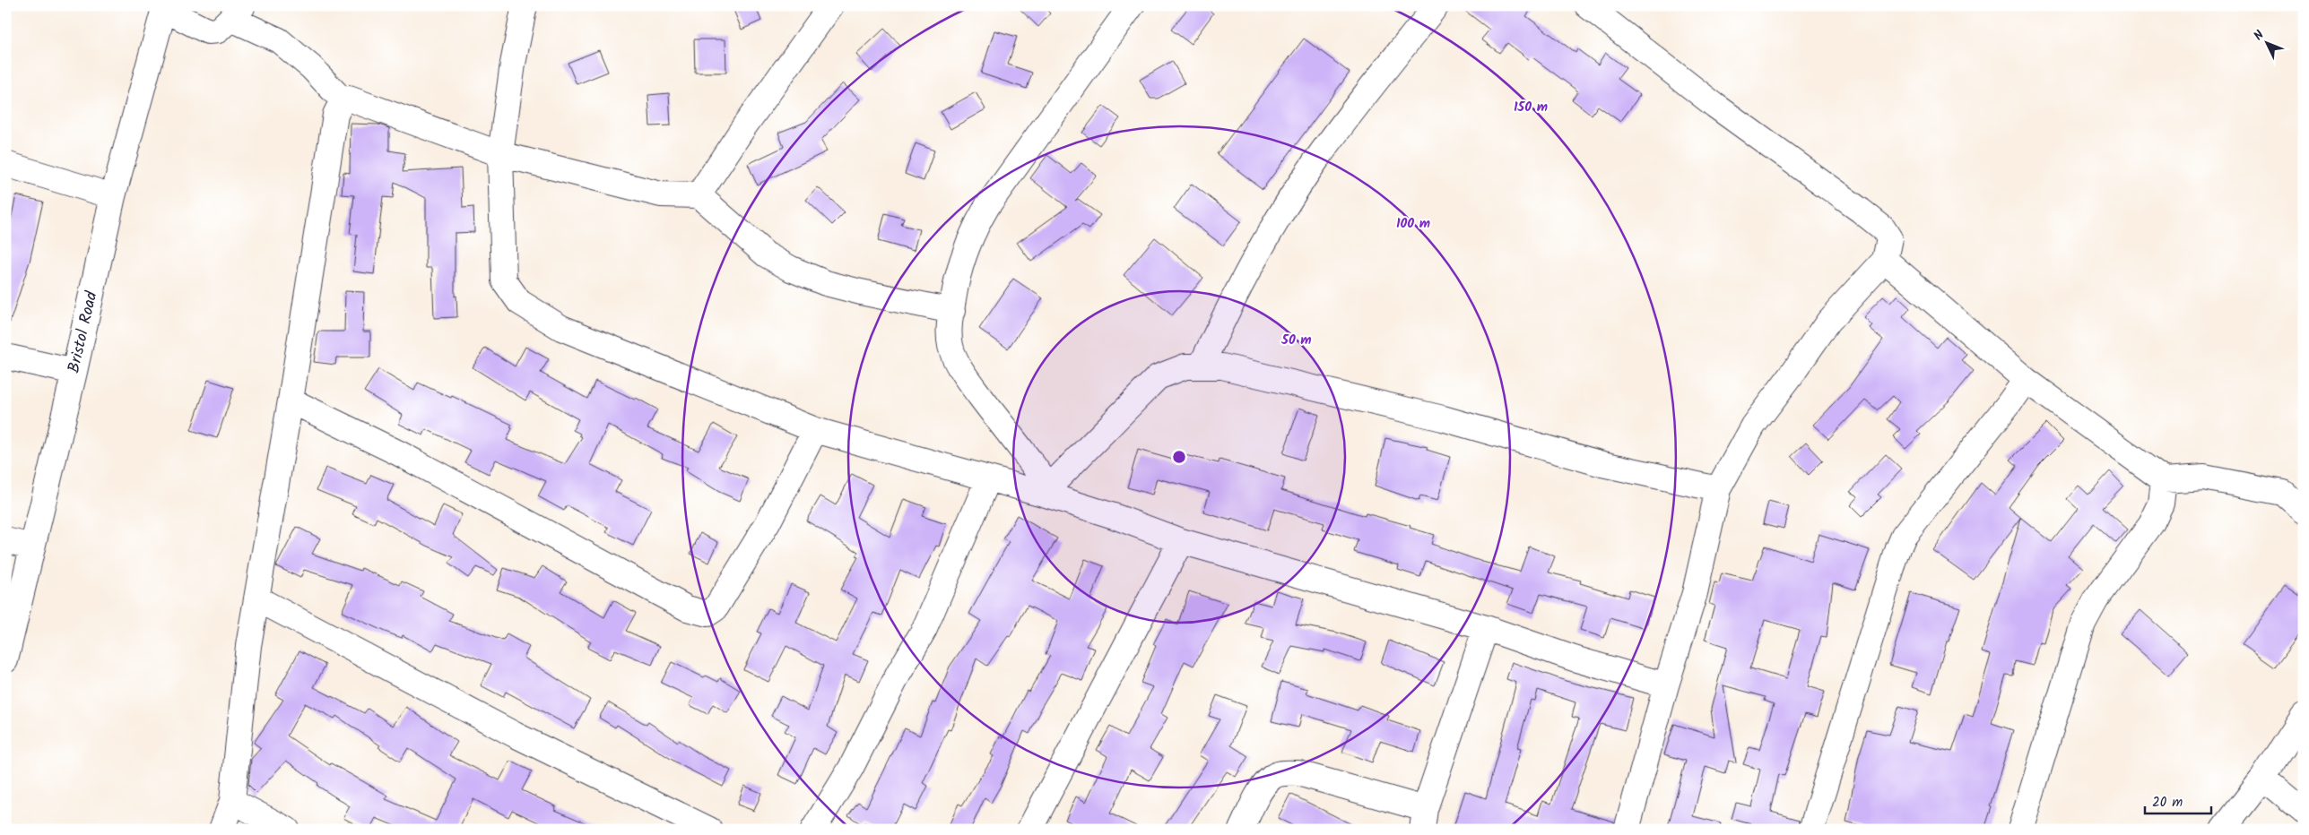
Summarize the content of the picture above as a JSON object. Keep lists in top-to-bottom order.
{
  "streets": {
    "street": ["Bristol Road"]
  },
  "scale_bar": "20 m",
  "north": "top left",
  "rings": ["150 m", "100 m", "50 m"]
}
